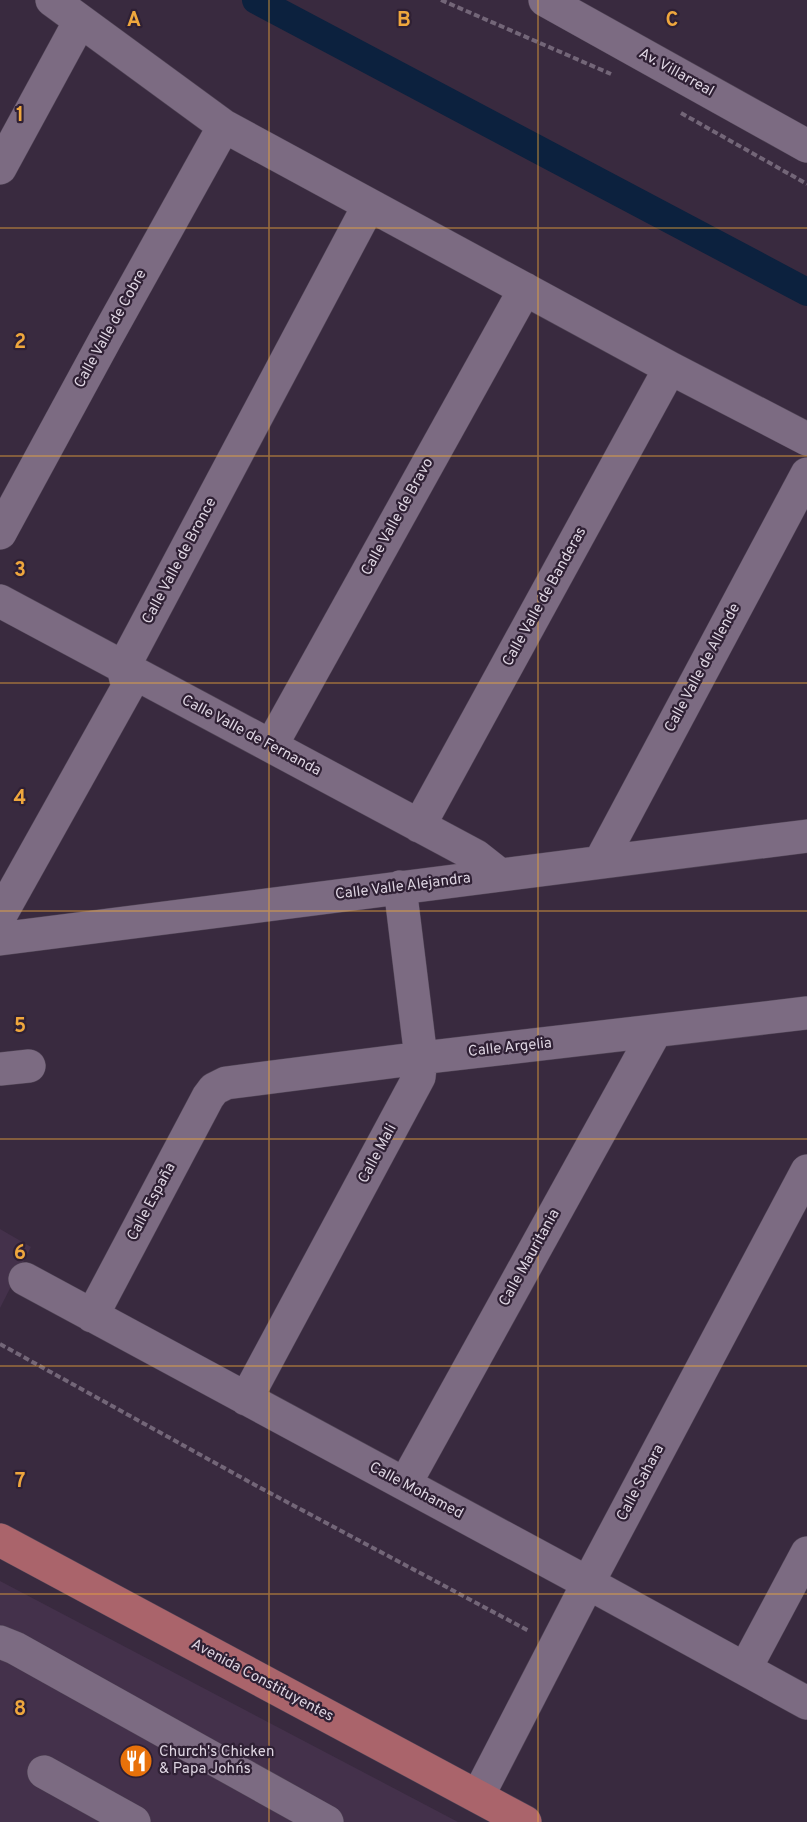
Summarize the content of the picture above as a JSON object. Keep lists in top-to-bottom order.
{
  "streets": {
    "main road": ["Avenida Constituyentes"],
    "street": [
      "Av. Villarreal",
      "Calle Valle de Cobre",
      "Calle Valle de Bravo",
      "Calle Valle de Bronce",
      "Calle Valle de Banderas",
      "Calle Valle de Allende",
      "Calle Valle de Fernanda",
      "Calle Valle Alejandra",
      "Calle Argelia",
      "Calle Mali",
      "Calle España",
      "Calle Mauritania",
      "Calle Sahara",
      "Calle Mohamed"
    ]
  },
  "crossings": [
    ["Calle Valle de Bravo", "Calle Valle de Fernanda"],
    ["Calle Valle de Bronce", "Calle Valle de Fernanda"],
    ["Calle Valle de Banderas", "Calle Valle de Fernanda"],
    ["Calle Valle de Allende", "Calle Valle Alejandra"],
    ["Calle Valle de Fernanda", "Calle Valle Alejandra"],
    ["Calle Valle Alejandra", "Calle Mali"],
    ["Calle Argelia", "Calle Mali"],
    ["Calle Argelia", "Calle España"],
    ["Calle Argelia", "Calle Mauritania"],
    ["Calle Mali", "Calle Mohamed"],
    ["Calle España", "Calle Mohamed"],
    ["Calle Mauritania", "Calle Mohamed"],
    ["Calle Sahara", "Calle Mohamed"],
    ["Calle Sahara", "Avenida Constituyentes"]
  ],
  "places": {
    "restaurant": ["Church's Chicken & Papa John´s"]
  },
  "grid": {
    "columns": ["A", "B", "C"],
    "rows": [
      "1",
      "2",
      "3",
      "4",
      "5",
      "6",
      "7",
      "8"
    ]
  }
}
